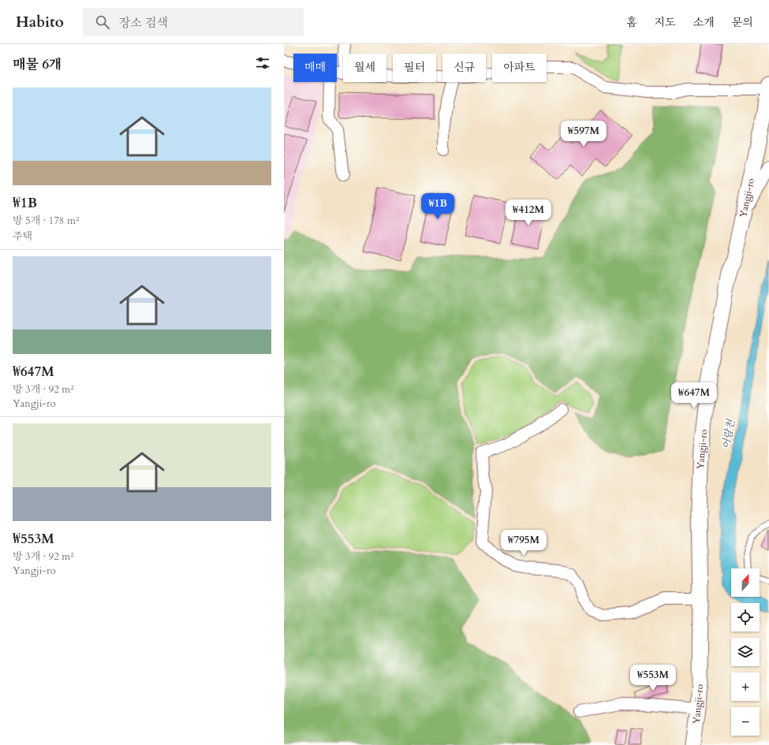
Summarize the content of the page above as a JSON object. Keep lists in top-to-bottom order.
{
  "streets": {
    "street": ["Yangji-ro"]
  },
  "water": ["어람천"],
  "north": "top",
  "page": {
    "header": "Habito",
    "search": "장소 검색",
    "nav": [
      "홈",
      "지도",
      "소개",
      "문의"
    ],
    "heading": "매물 6개",
    "chip": [
      "매매",
      "월세",
      "필터",
      "신규",
      "아파트"
    ],
    "list": [
      {
        "name": "₩1B",
        "note": "방 5개 · 178 m² · 주택"
      },
      {
        "name": "₩647M",
        "note": "방 3개 · 92 m² · Yangji-ro"
      },
      {
        "name": "₩553M",
        "note": "방 3개 · 92 m² · Yangji-ro"
      }
    ],
    "price": [
      "₩597M",
      "₩1B",
      "₩412M",
      "₩647M",
      "₩795M",
      "₩553M"
    ],
    "map_buttons": ["+", "−"]
  }
}
